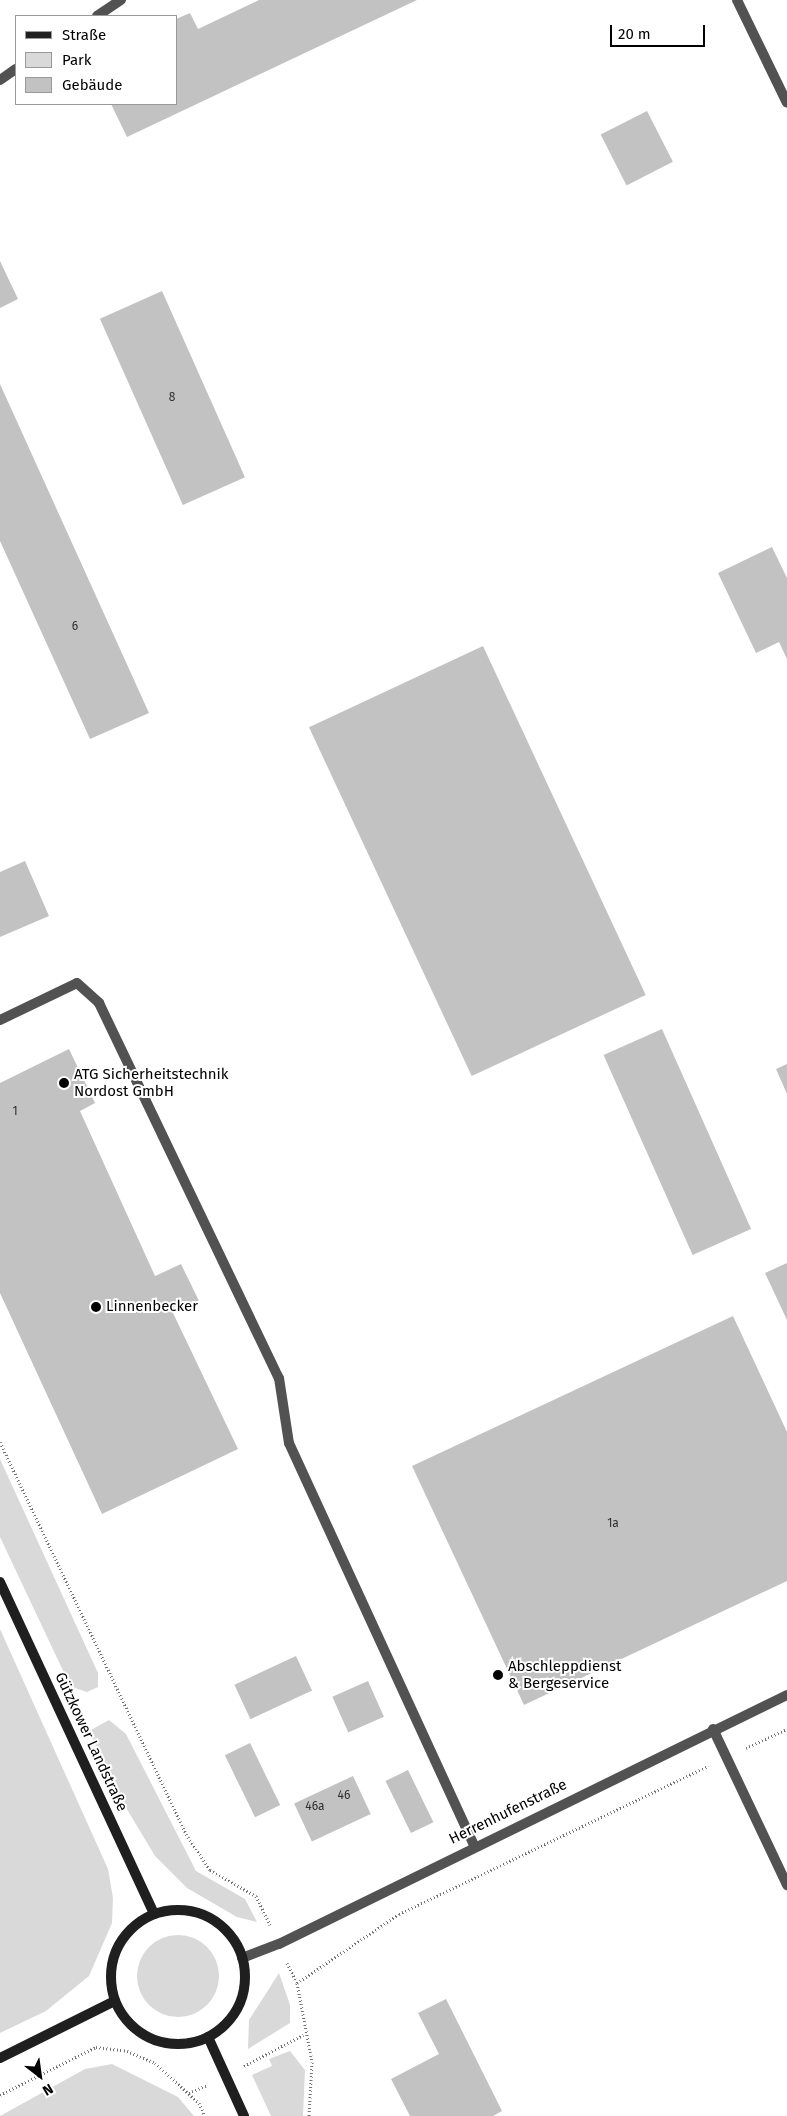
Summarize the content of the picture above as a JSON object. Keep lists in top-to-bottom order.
{
  "streets": {
    "main road": ["Gützkower Landstraße"],
    "street": ["Herrenhufenstraße"]
  },
  "crossings": [
    ["Gützkower Landstraße", "Herrenhufenstraße"]
  ],
  "places": ["ATG Sicherheitstechnik Nordost GmbH", "Linnenbecker", "Abschleppdienst & Bergeservice"],
  "house_numbers": [
    "8",
    "6",
    "1",
    "1a",
    "46",
    "46a"
  ],
  "legend": ["Straße", "Park", "Gebäude"],
  "scale_bar": "20 m",
  "north": "bottom right"
}
